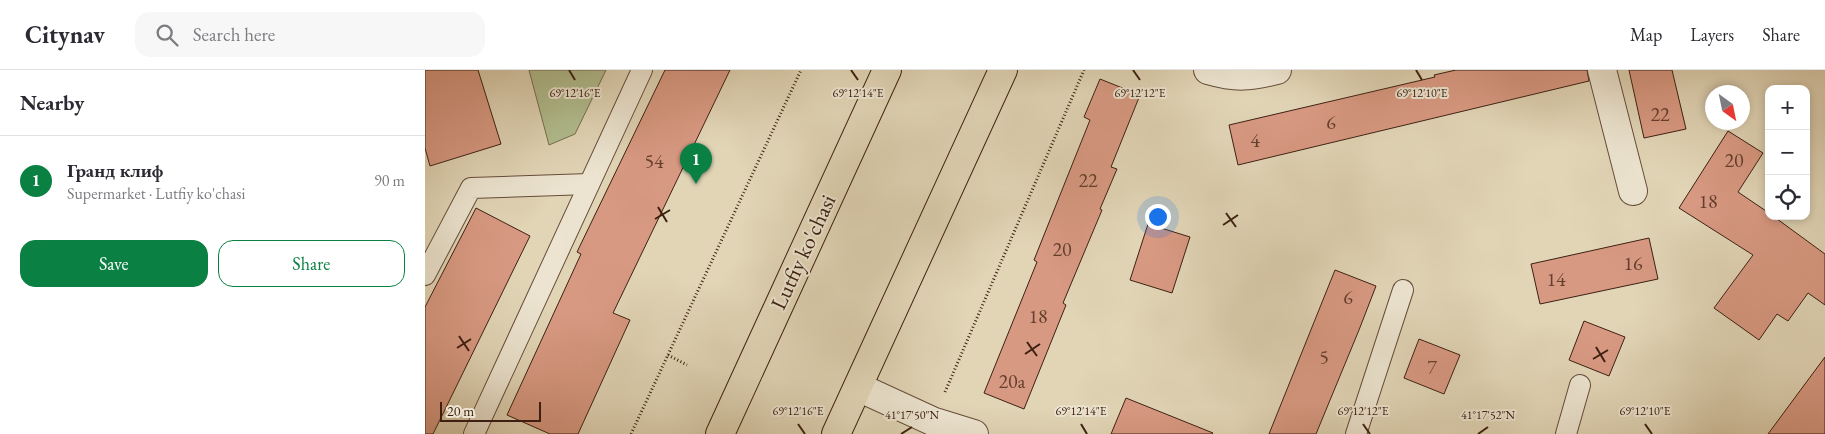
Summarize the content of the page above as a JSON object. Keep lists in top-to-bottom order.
{
  "streets": {
    "main road": ["Lutfiy ko'chasi"]
  },
  "house_numbers": [
    "22",
    "6",
    "4",
    "20",
    "54",
    "22",
    "18",
    "20",
    "16",
    "14",
    "6",
    "18",
    "5",
    "7",
    "20a"
  ],
  "scale_bar": "20 m",
  "north": "bottom right",
  "page": {
    "header": "Citynav",
    "search": "Search here",
    "nav": ["Map", "Layers", "Share"],
    "heading": "Nearby",
    "map_buttons": ["+", "−"],
    "list": [
      {
        "mark": "1",
        "name": "Гранд клиф",
        "note": "Supermarket · Lutfiy ko'chasi",
        "value": "90 m"
      }
    ],
    "pins": "1",
    "buttons": ["Save", "Share"],
    "scale": "20 m"
  },
  "coordinates": [
    "69°12'16\"E",
    "69°12'14\"E",
    "69°12'12\"E",
    "69°12'10\"E",
    "41°17'50\"N",
    "41°17'52\"N"
  ]
}
